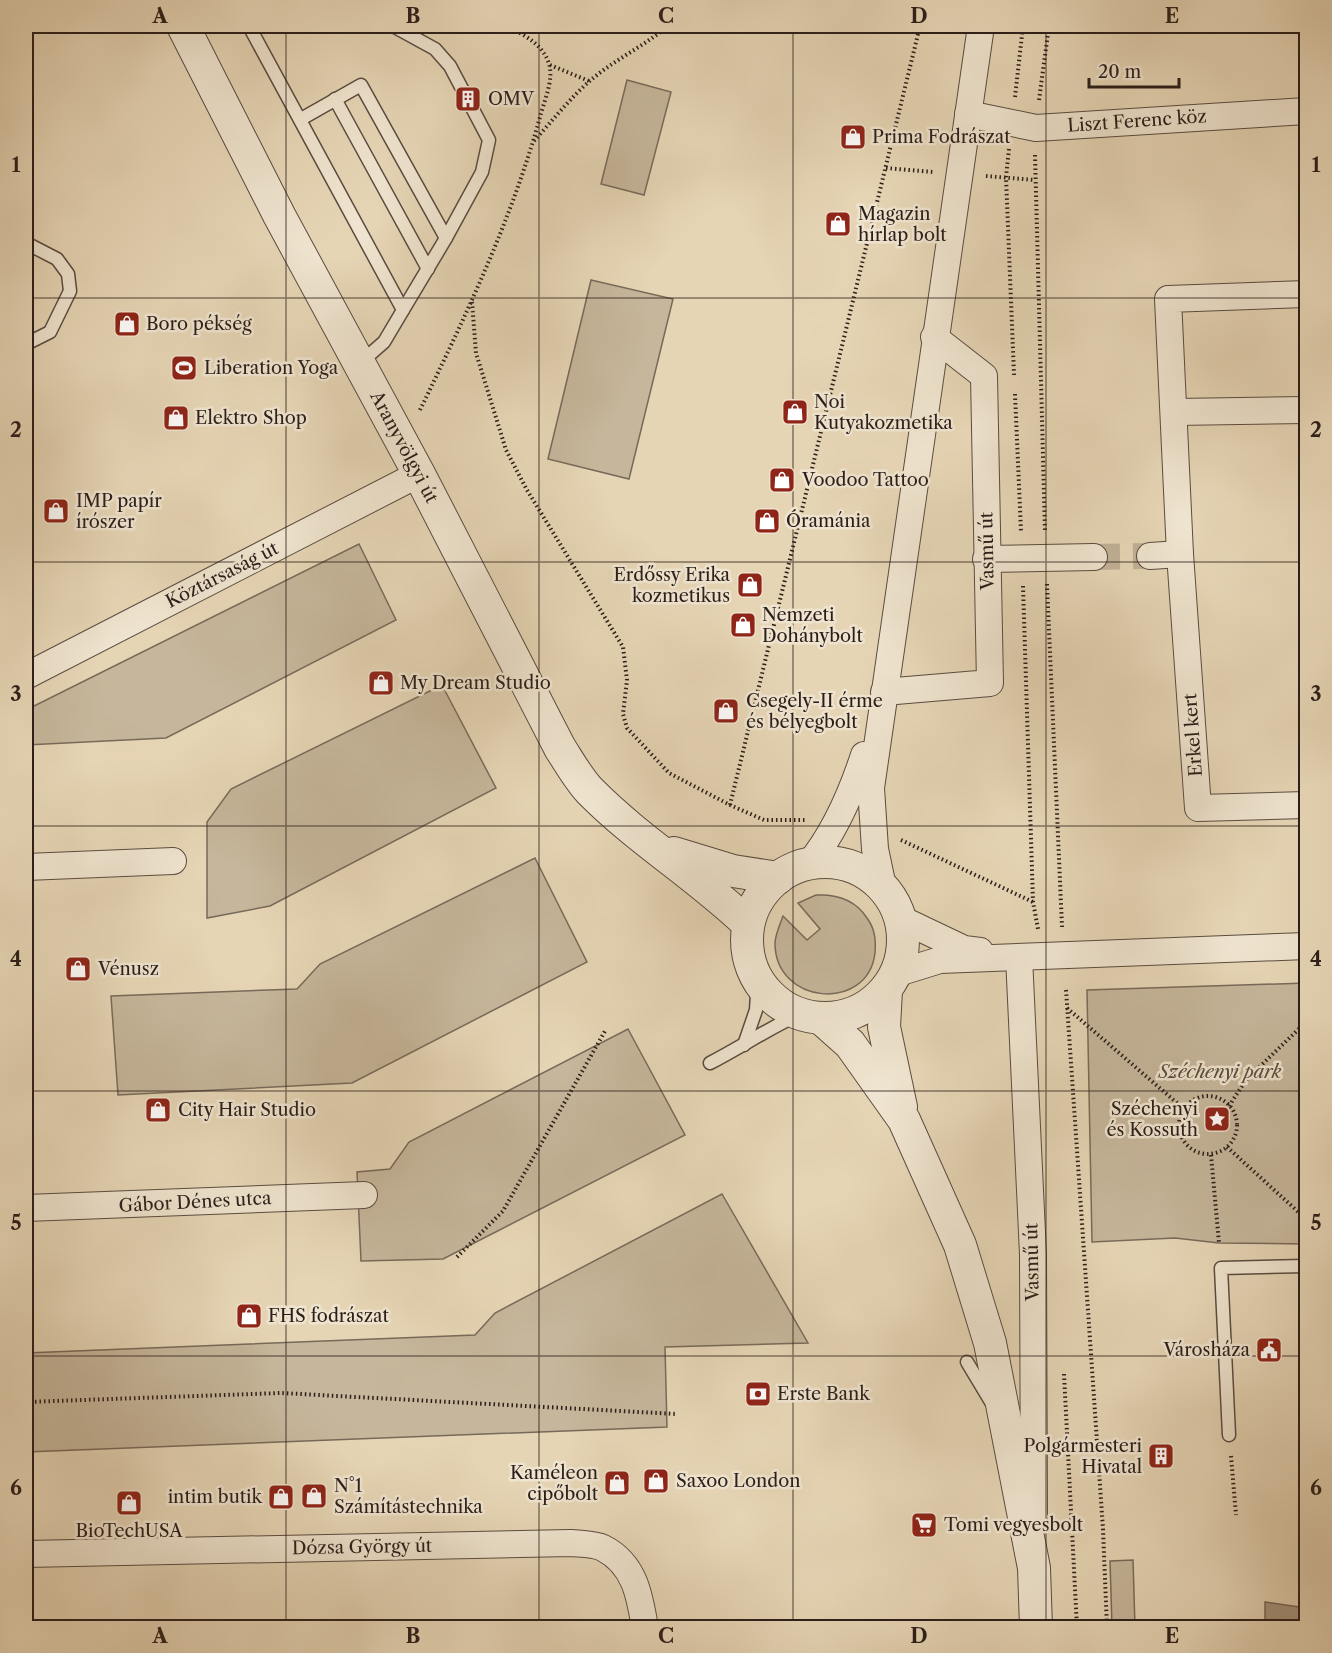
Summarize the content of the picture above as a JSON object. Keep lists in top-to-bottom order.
{
  "streets": {
    "street": [
      "Liszt Ferenc köz",
      "Aranyvölgyi út",
      "Vasmű út",
      "Köztársaság út",
      "Erkel kert",
      "Gábor Dénes utca",
      "Dózsa György út"
    ]
  },
  "crossings": [
    ["Aranyvölgyi út", "Vasmű út"],
    ["Aranyvölgyi út", "Köztársaság út"]
  ],
  "parks": ["Széchenyi park"],
  "places": {
    "building": ["OMV", "Polgármesteri Hivatal"],
    "shop": [
      "Prima Fodrászat",
      "Magazin hírlap bolt",
      "Boro pékség",
      "Noi Kutyakozmetika",
      "Elektro Shop",
      "Voodoo Tattoo",
      "IMP papír írószer",
      "Óramánia",
      "Erdőssy Erika kozmetikus",
      "Nemzeti Dohánybolt",
      "My Dream Studio",
      "Csegely-II érme és bélyegbolt",
      "Vénusz",
      "City Hair Studio",
      "FHS fodrászat",
      "Saxoo London",
      "Kaméleon cipőbolt",
      "N°1 Számítástechnika",
      "intim butik",
      "BioTechUSA"
    ],
    "sports": ["Liberation Yoga"],
    "place": ["Széchenyi és Kossuth"],
    "public building": ["Városháza"],
    "bank": ["Erste Bank"],
    "supermarket": ["Tomi vegyesbolt"]
  },
  "scale_bar": "20 m",
  "grid": {
    "columns": [
      "A",
      "B",
      "C",
      "D",
      "E"
    ],
    "rows": [
      "1",
      "2",
      "3",
      "4",
      "5",
      "6"
    ]
  }
}
